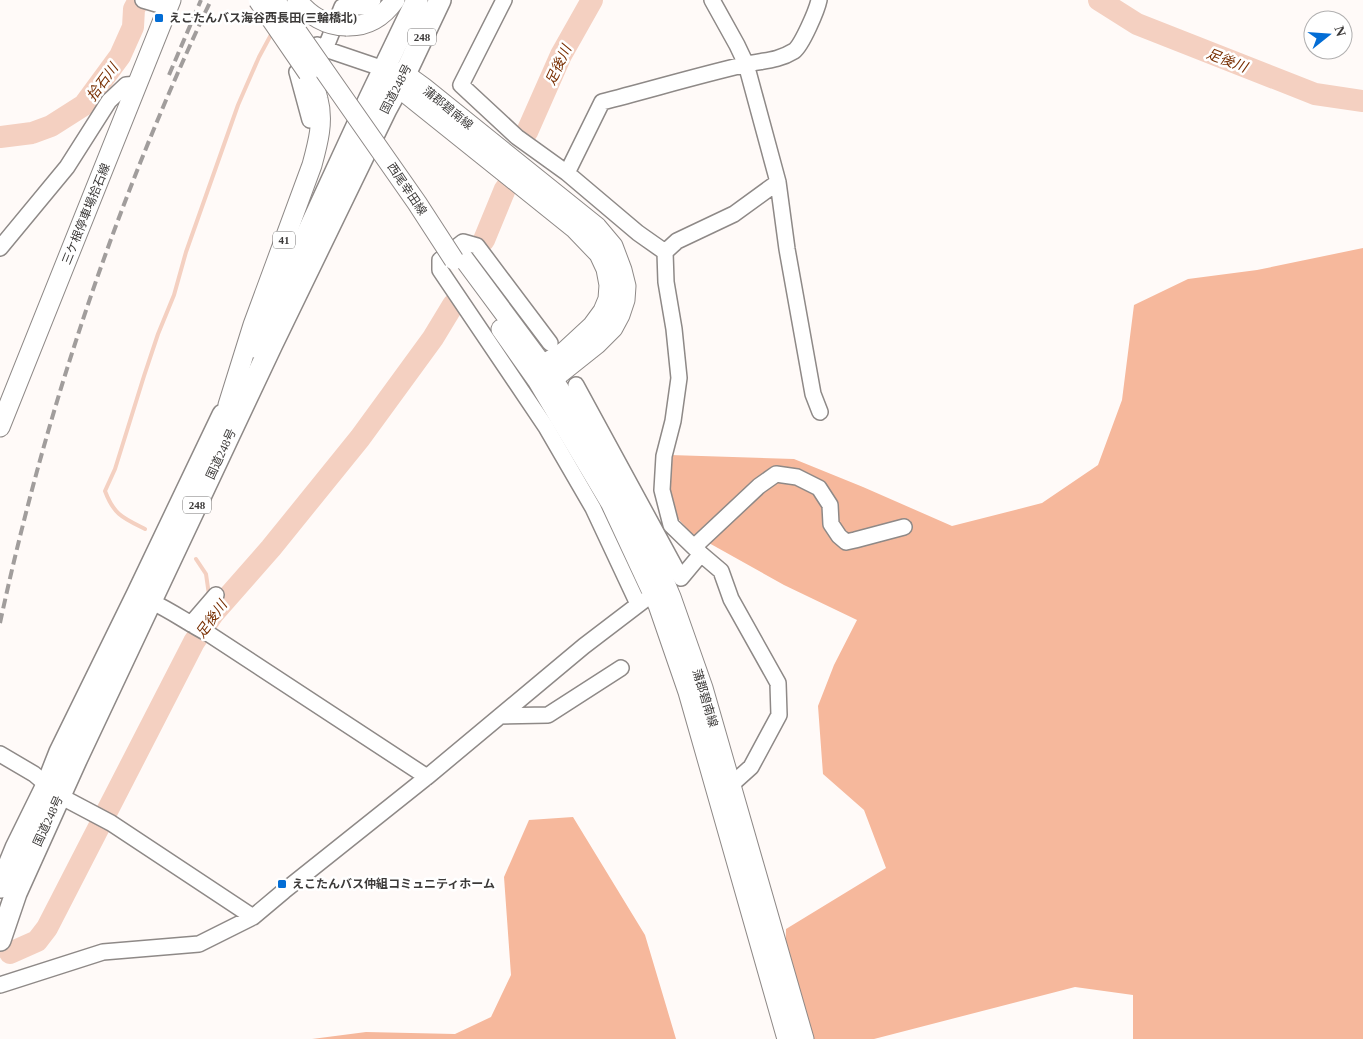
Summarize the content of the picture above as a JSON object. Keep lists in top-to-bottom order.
{
  "streets": {
    "highway": ["248", "国道248号"],
    "main road": [
      "蒲郡碧南線",
      "西尾幸田線",
      "三ケ根停車場拾石線",
      "41"
    ]
  },
  "crossings": [
    ["国道248号", "蒲郡碧南線"],
    ["国道248号", "41"],
    ["蒲郡碧南線", "西尾幸田線"]
  ],
  "water": ["足後川", "拾石川"],
  "places": {
    "transit": ["えこたんバス海谷西長田(三輪橋北)", "えこたんバス仲組コミュニティホーム"]
  },
  "north": "right"
}
